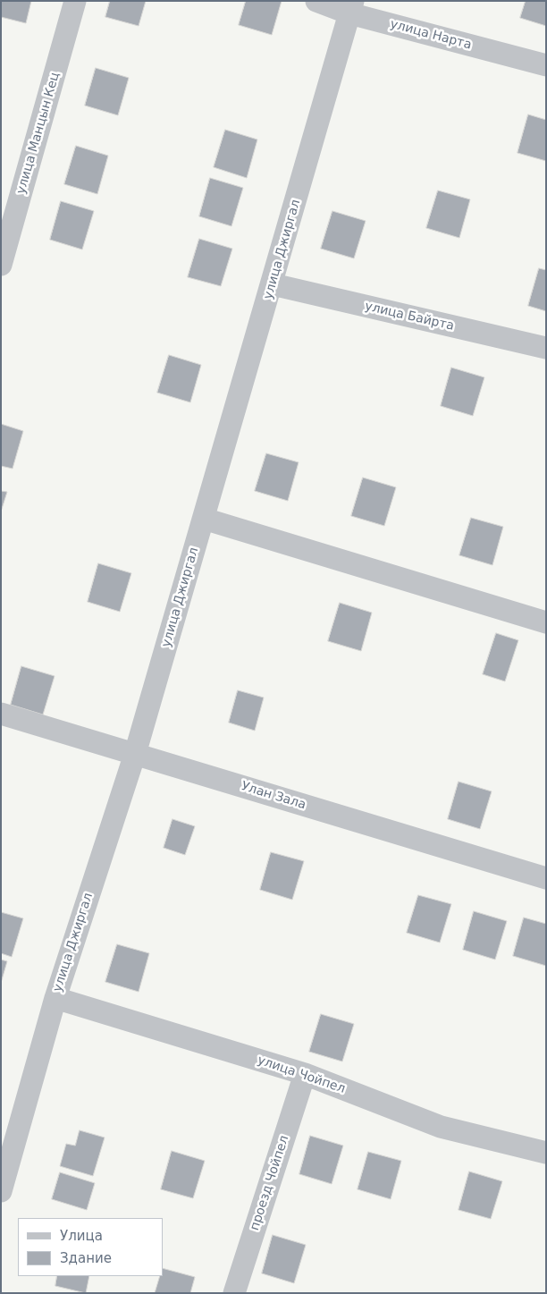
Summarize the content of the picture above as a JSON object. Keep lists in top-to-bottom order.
{
  "streets": {
    "street": [
      "улица Нарта",
      "улица Манцын Кец",
      "улица Джиргал",
      "улица Байрта",
      "Улан Зала",
      "улица Чойпел",
      "проезд Чойпел"
    ]
  },
  "crossings": [
    ["улица Нарта", "улица Джиргал"],
    ["улица Джиргал", "улица Байрта"],
    ["улица Джиргал", "Улан Зала"],
    ["улица Джиргал", "улица Чойпел"],
    ["улица Чойпел", "проезд Чойпел"]
  ],
  "legend": ["Улица", "Здание"]
}
